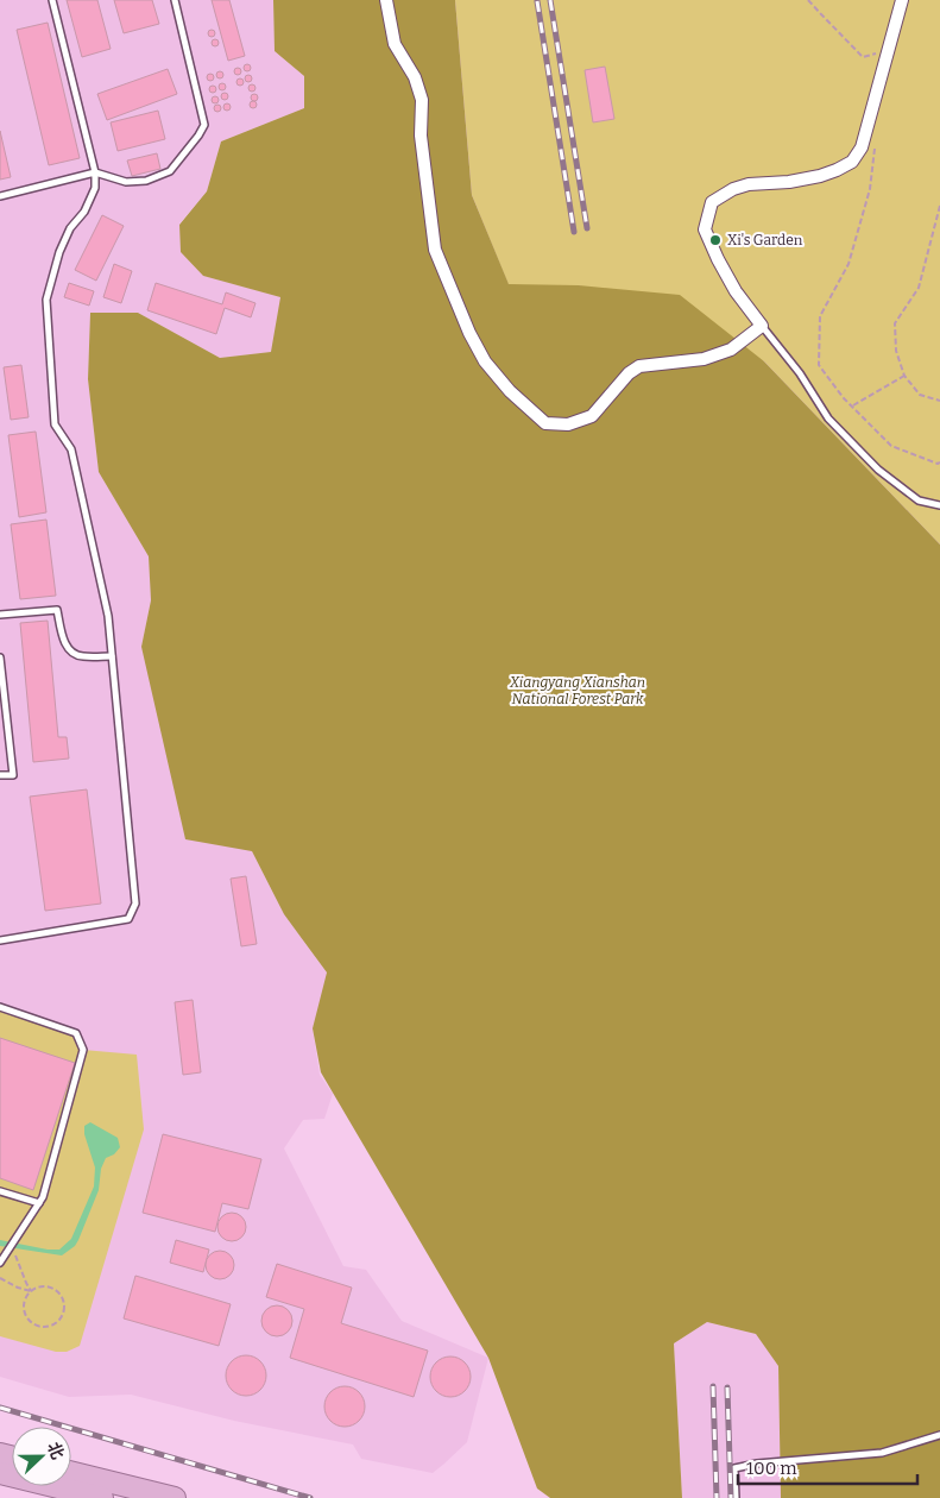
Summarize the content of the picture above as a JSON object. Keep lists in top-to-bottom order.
{
  "parks": ["Xiangyang Xianshan National Forest Park"],
  "places": ["Xi's Garden"],
  "scale_bar": "100 m",
  "north": "right"
}
